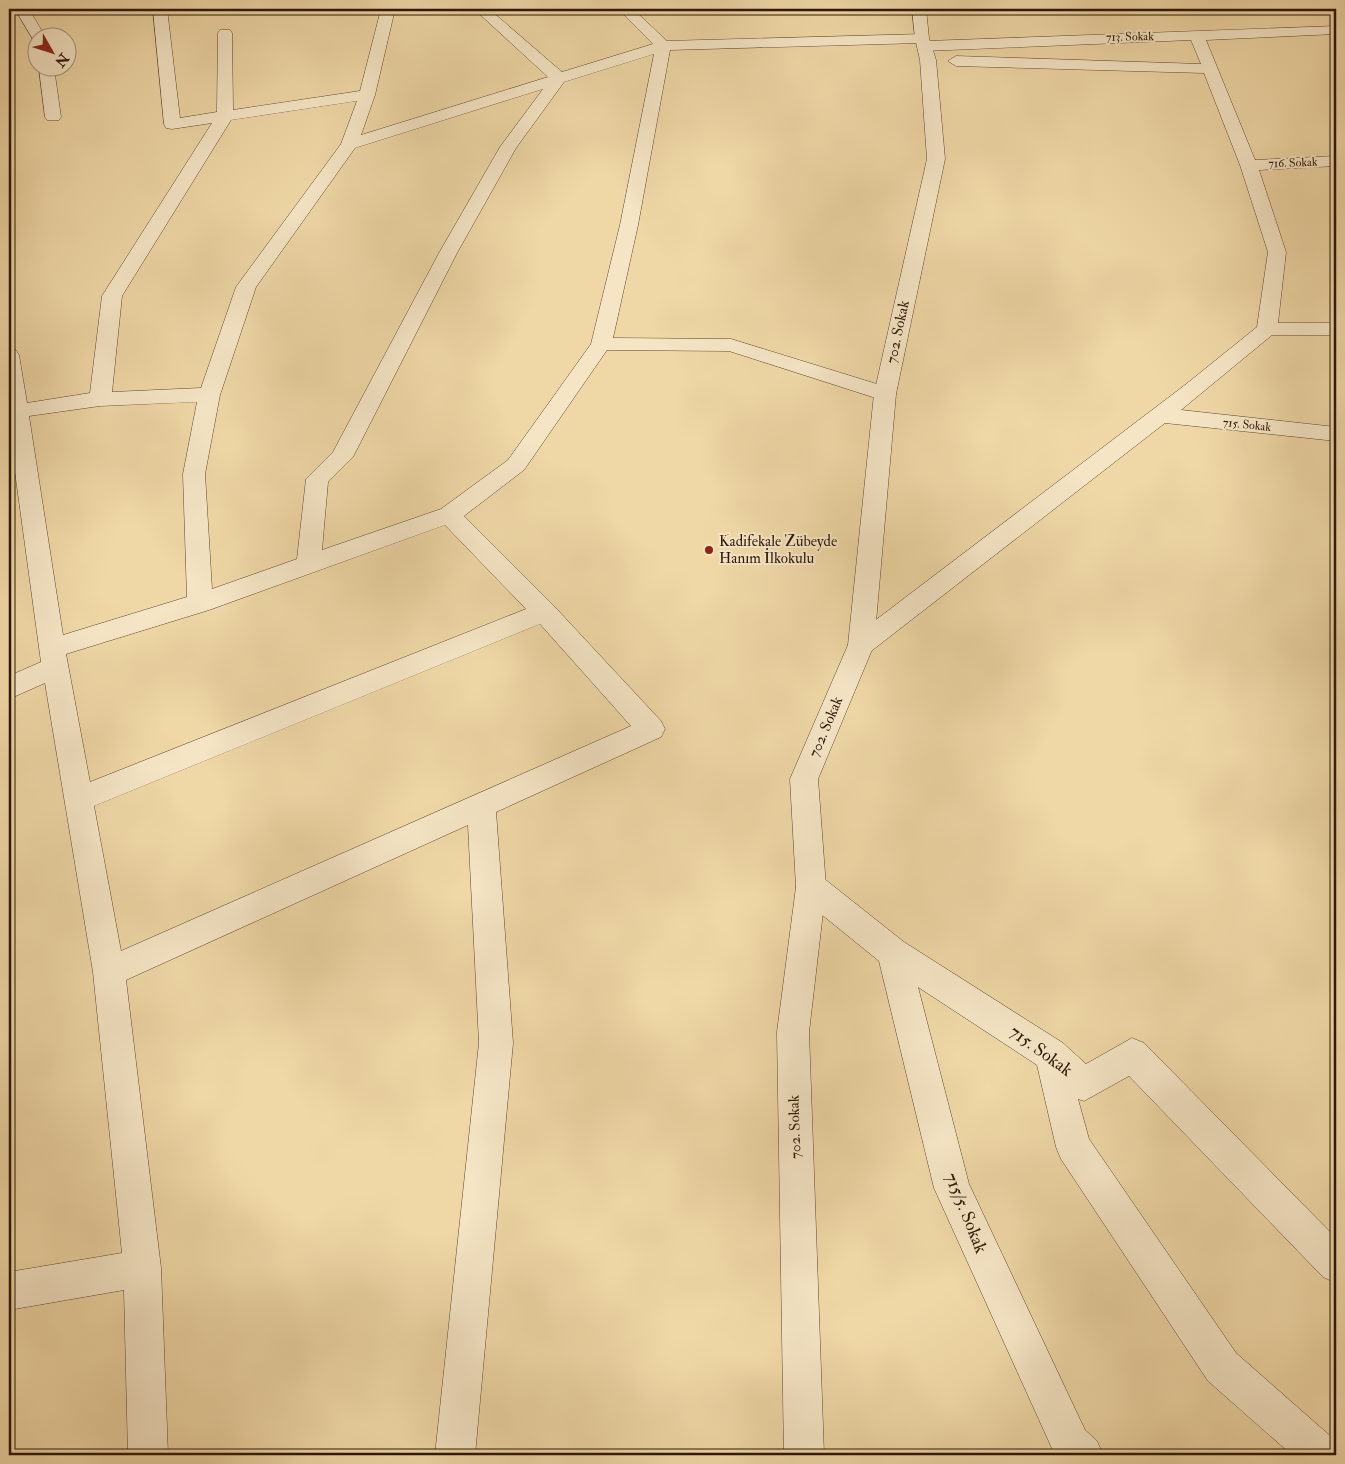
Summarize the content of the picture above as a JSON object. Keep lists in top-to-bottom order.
{
  "streets": {
    "street": [
      "713. Sokak",
      "716. Sokak",
      "702. Sokak",
      "715. Sokak",
      "715/5. Sokak"
    ]
  },
  "crossings": [
    ["713. Sokak", "702. Sokak"],
    ["702. Sokak", "715. Sokak"],
    ["715. Sokak", "715/5. Sokak"]
  ],
  "places": ["Kadifekale Zübeyde Hanım İlkokulu"],
  "north": "bottom right"
}
